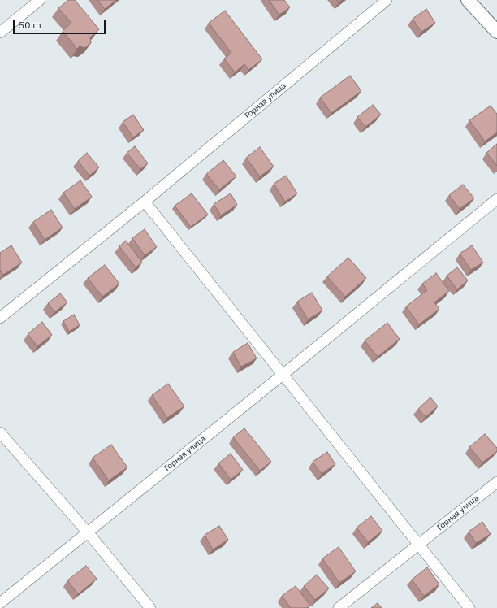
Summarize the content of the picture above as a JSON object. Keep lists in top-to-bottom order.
{
  "streets": {
    "street": ["Горная улица"]
  },
  "scale_bar": "50 m"
}
